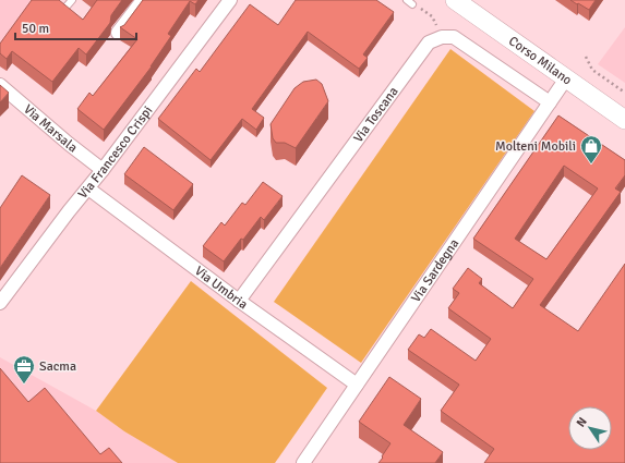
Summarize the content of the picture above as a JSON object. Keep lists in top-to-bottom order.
{
  "streets": {
    "main road": ["Corso Milano"],
    "street": [
      "Via Toscana",
      "Via Marsala",
      "Via Francesco Crispi",
      "Via Sardegna",
      "Via Umbria"
    ]
  },
  "crossings": [
    ["Corso Milano", "Via Sardegna"],
    ["Via Toscana", "Via Umbria"],
    ["Via Marsala", "Via Francesco Crispi"],
    ["Via Francesco Crispi", "Via Umbria"],
    ["Via Sardegna", "Via Umbria"]
  ],
  "places": {
    "shop": ["Molteni Mobili"],
    "office": ["Sacma"]
  },
  "scale_bar": "50 m",
  "north": "top left"
}
